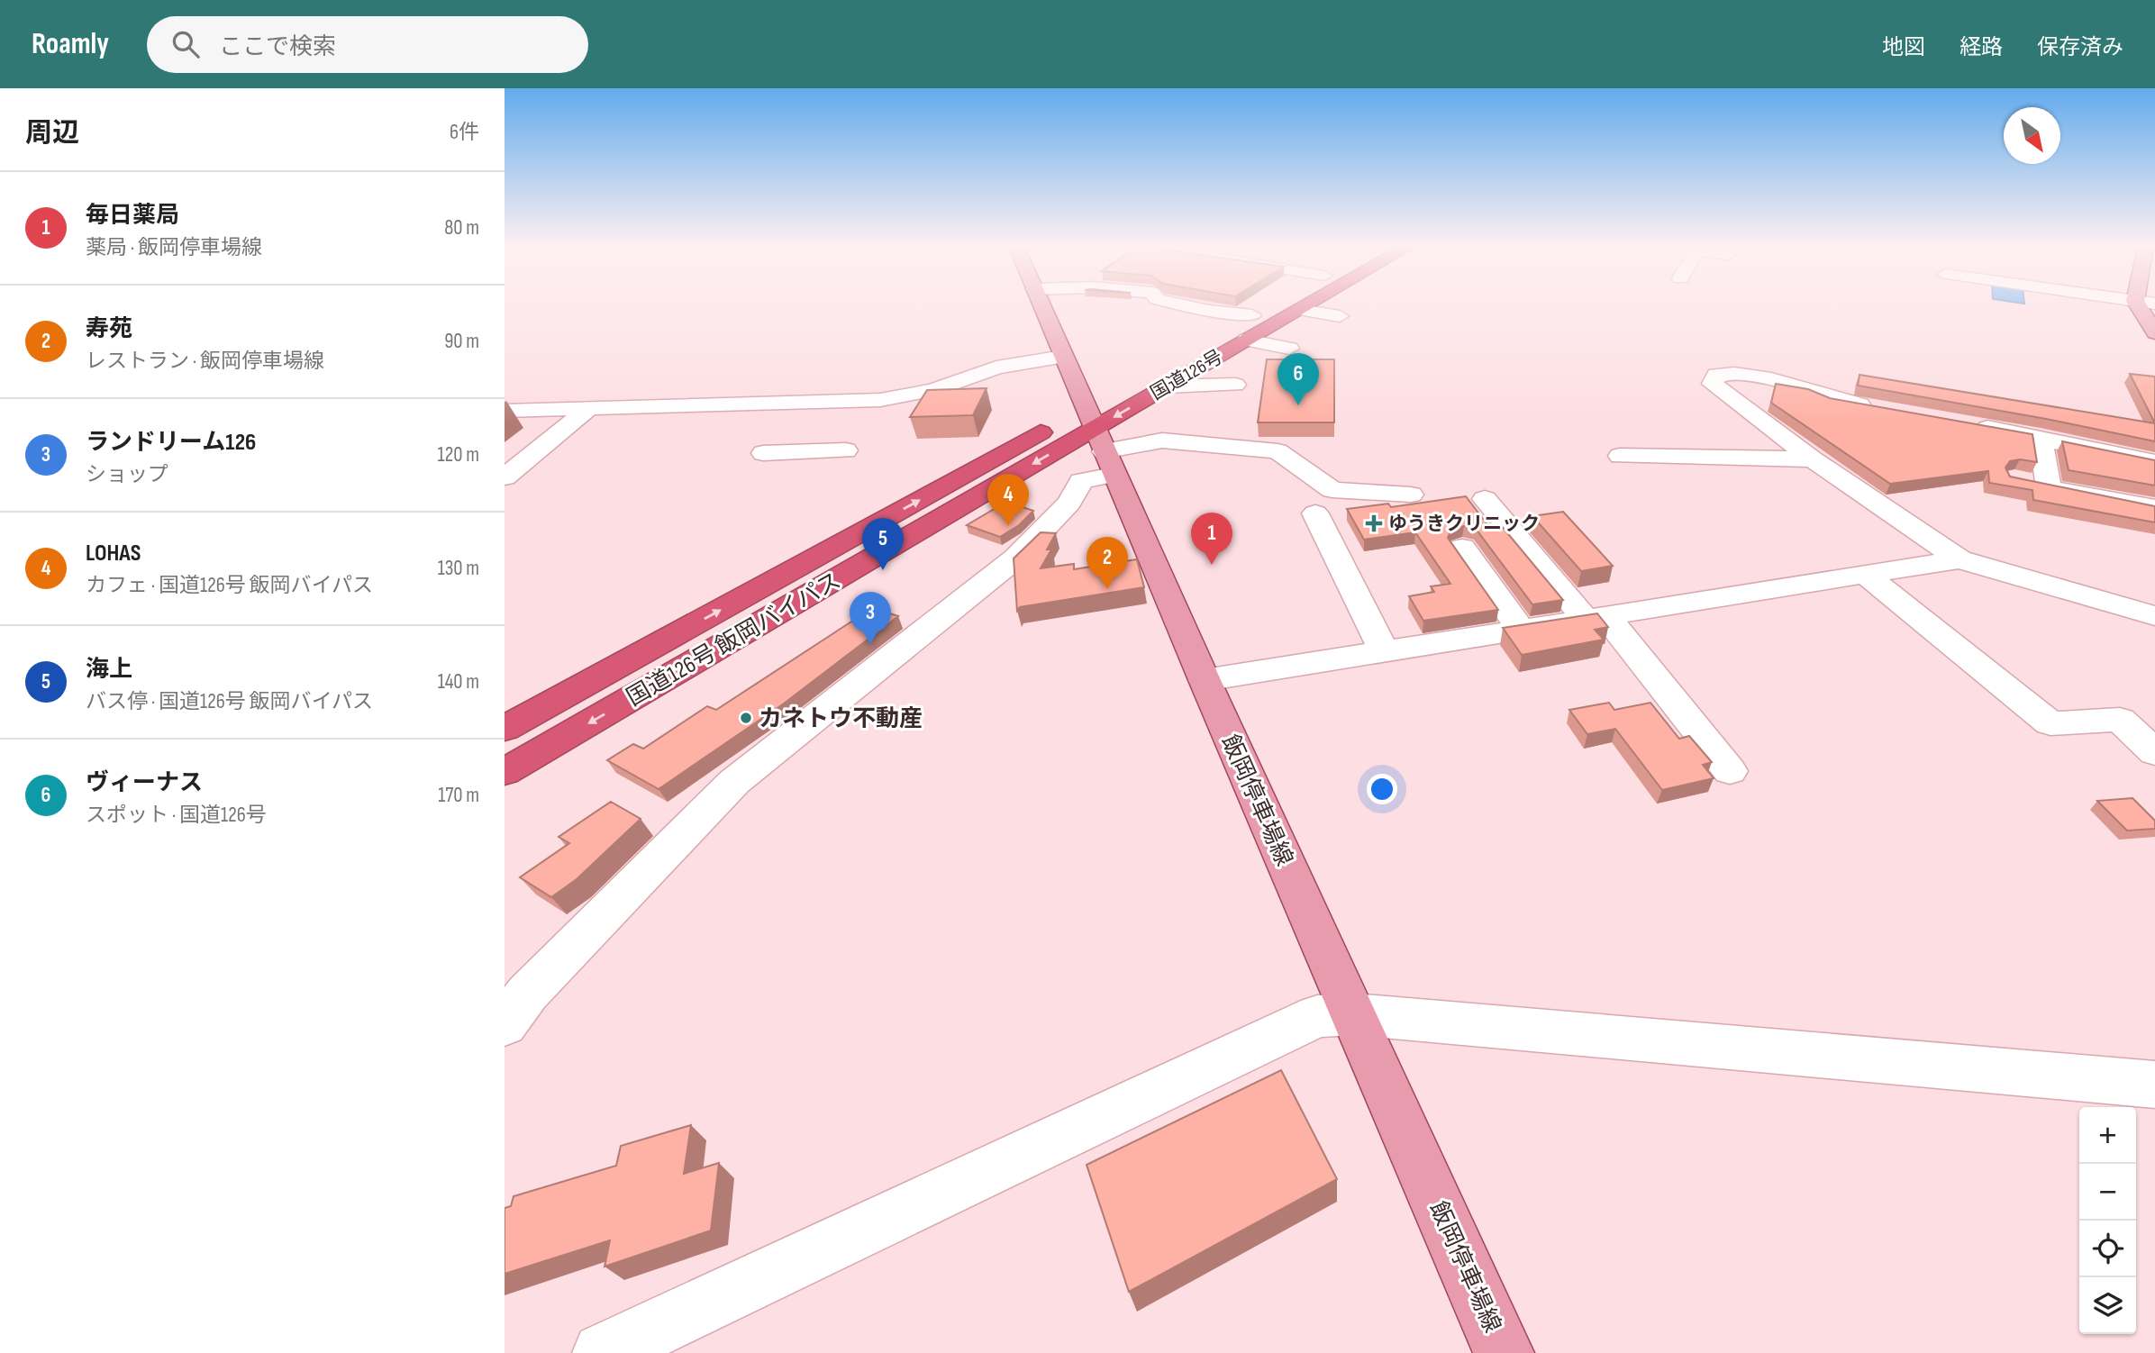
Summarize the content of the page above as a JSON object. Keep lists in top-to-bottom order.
{
  "streets": {
    "highway": ["国道126号", "国道126号 飯岡バイパス"],
    "main road": ["飯岡停車場線"]
  },
  "crossings": [
    ["国道126号", "国道126号 飯岡バイパス"],
    ["国道126号", "飯岡停車場線"],
    ["国道126号 飯岡バイパス", "飯岡停車場線"]
  ],
  "places": {
    "health": ["ゆうきクリニック"],
    "other": ["カネトウ不動産"]
  },
  "north": "bottom right",
  "page": {
    "header": "Roamly",
    "search": "ここで検索",
    "nav": ["地図", "経路", "保存済み"],
    "heading": ["周辺", "6件"],
    "list": [
      {
        "mark": "1",
        "name": "毎日薬局",
        "note": "薬局 · 飯岡停車場線",
        "value": "80 m"
      },
      {
        "mark": "2",
        "name": "寿苑",
        "note": "レストラン · 飯岡停車場線",
        "value": "90 m"
      },
      {
        "mark": "3",
        "name": "ランドリーム126",
        "note": "ショップ",
        "value": "120 m"
      },
      {
        "mark": "4",
        "name": "LOHAS",
        "note": "カフェ · 国道126号 飯岡バイパス",
        "value": "130 m"
      },
      {
        "mark": "5",
        "name": "海上",
        "note": "バス停 · 国道126号 飯岡バイパス",
        "value": "140 m"
      },
      {
        "mark": "6",
        "name": "ヴィーナス",
        "note": "スポット · 国道126号",
        "value": "170 m"
      }
    ],
    "pins": [
      "6",
      "4",
      "1",
      "5",
      "2",
      "3"
    ],
    "map_buttons": ["+", "−"]
  }
}
